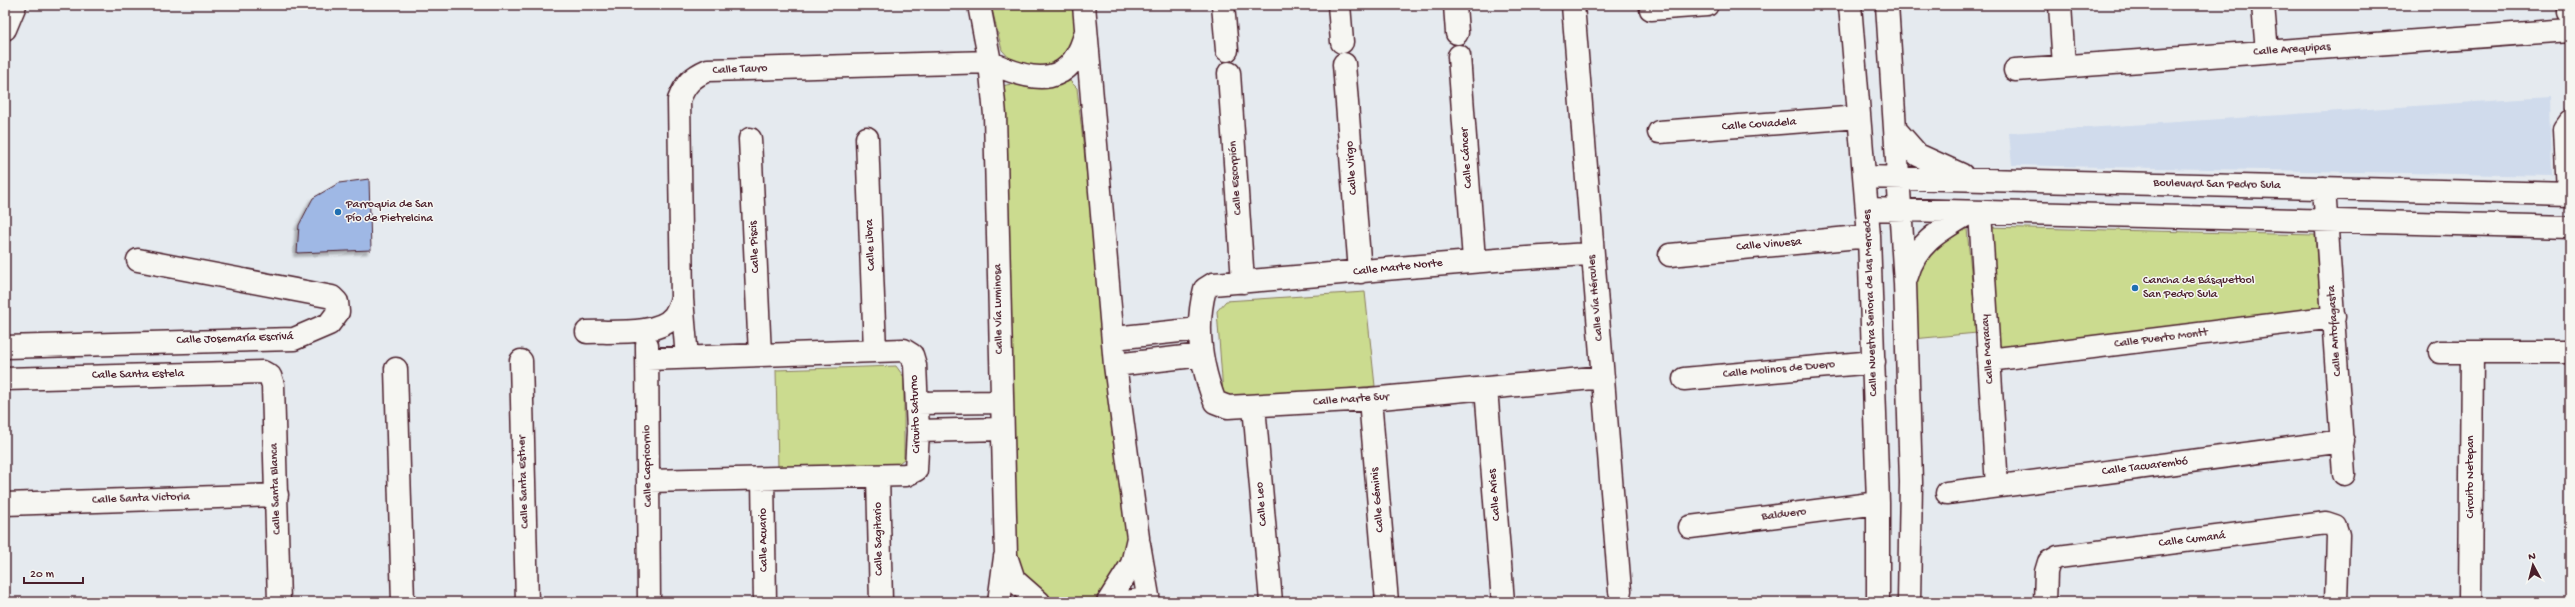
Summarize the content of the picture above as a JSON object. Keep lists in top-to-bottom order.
{
  "streets": {
    "street": [
      "Calle Arequipas",
      "Calle Tauro",
      "Calle Covadela",
      "Calle Cáncer",
      "Calle Virgo",
      "Calle Escorpión",
      "Boulevard San Pedro Sula",
      "Calle Libra",
      "Calle Vinuesa",
      "Calle Piscis",
      "Calle Marte Norte",
      "Calle Vía Hércules",
      "Calle Nuestra Señora de las Mercedes",
      "Calle Vía Luminosa",
      "Calle Antofagasta",
      "Calle Josemaría Escrivá",
      "Calle Puerto Montt",
      "Calle Maracay",
      "Calle Molinos de Duero",
      "Calle Santa Estela",
      "Calle Marte Sur",
      "Circuito Saturno",
      "Calle Capricornio",
      "Calle Tacuarembó",
      "Circuito Netepan",
      "Calle Santa Esther",
      "Calle Santa Blanca",
      "Calle Aries",
      "Calle Santa Victoria",
      "Calle Géminis",
      "Calle Leo",
      "Balduero",
      "Calle Sagitario",
      "Calle Acuario",
      "Calle Cumaná"
    ]
  },
  "crossings": [
    ["Calle Tauro", "Calle Vía Luminosa"],
    ["Calle Tauro", "Circuito Saturno"],
    ["Calle Tauro", "Calle Capricornio"],
    ["Calle Covadela", "Calle Nuestra Señora de las Mercedes"],
    ["Calle Cáncer", "Calle Marte Norte"],
    ["Calle Virgo", "Calle Marte Norte"],
    ["Calle Escorpión", "Calle Marte Norte"],
    ["Boulevard San Pedro Sula", "Calle Nuestra Señora de las Mercedes"],
    ["Boulevard San Pedro Sula", "Calle Antofagasta"],
    ["Calle Libra", "Circuito Saturno"],
    ["Calle Vinuesa", "Calle Nuestra Señora de las Mercedes"],
    ["Calle Piscis", "Circuito Saturno"],
    ["Calle Marte Norte", "Calle Vía Hércules"],
    ["Calle Marte Norte", "Calle Marte Sur"],
    ["Calle Vía Hércules", "Calle Marte Sur"],
    ["Calle Nuestra Señora de las Mercedes", "Calle Molinos de Duero"],
    ["Calle Nuestra Señora de las Mercedes", "Balduero"],
    ["Calle Antofagasta", "Calle Puerto Montt"],
    ["Calle Antofagasta", "Calle Tacuarembó"],
    ["Calle Puerto Montt", "Calle Maracay"],
    ["Calle Maracay", "Calle Tacuarembó"],
    ["Calle Santa Estela", "Calle Santa Blanca"],
    ["Calle Marte Sur", "Calle Aries"],
    ["Calle Marte Sur", "Calle Géminis"],
    ["Calle Marte Sur", "Calle Leo"],
    ["Circuito Saturno", "Calle Capricornio"],
    ["Circuito Saturno", "Calle Sagitario"],
    ["Circuito Saturno", "Calle Acuario"],
    ["Calle Santa Blanca", "Calle Santa Victoria"]
  ],
  "places": ["Parroquia de San Pío de Pietrelcina", "Cancha de Básquetbol San Pedro Sula"],
  "scale_bar": "20 m",
  "north": "top"
}
